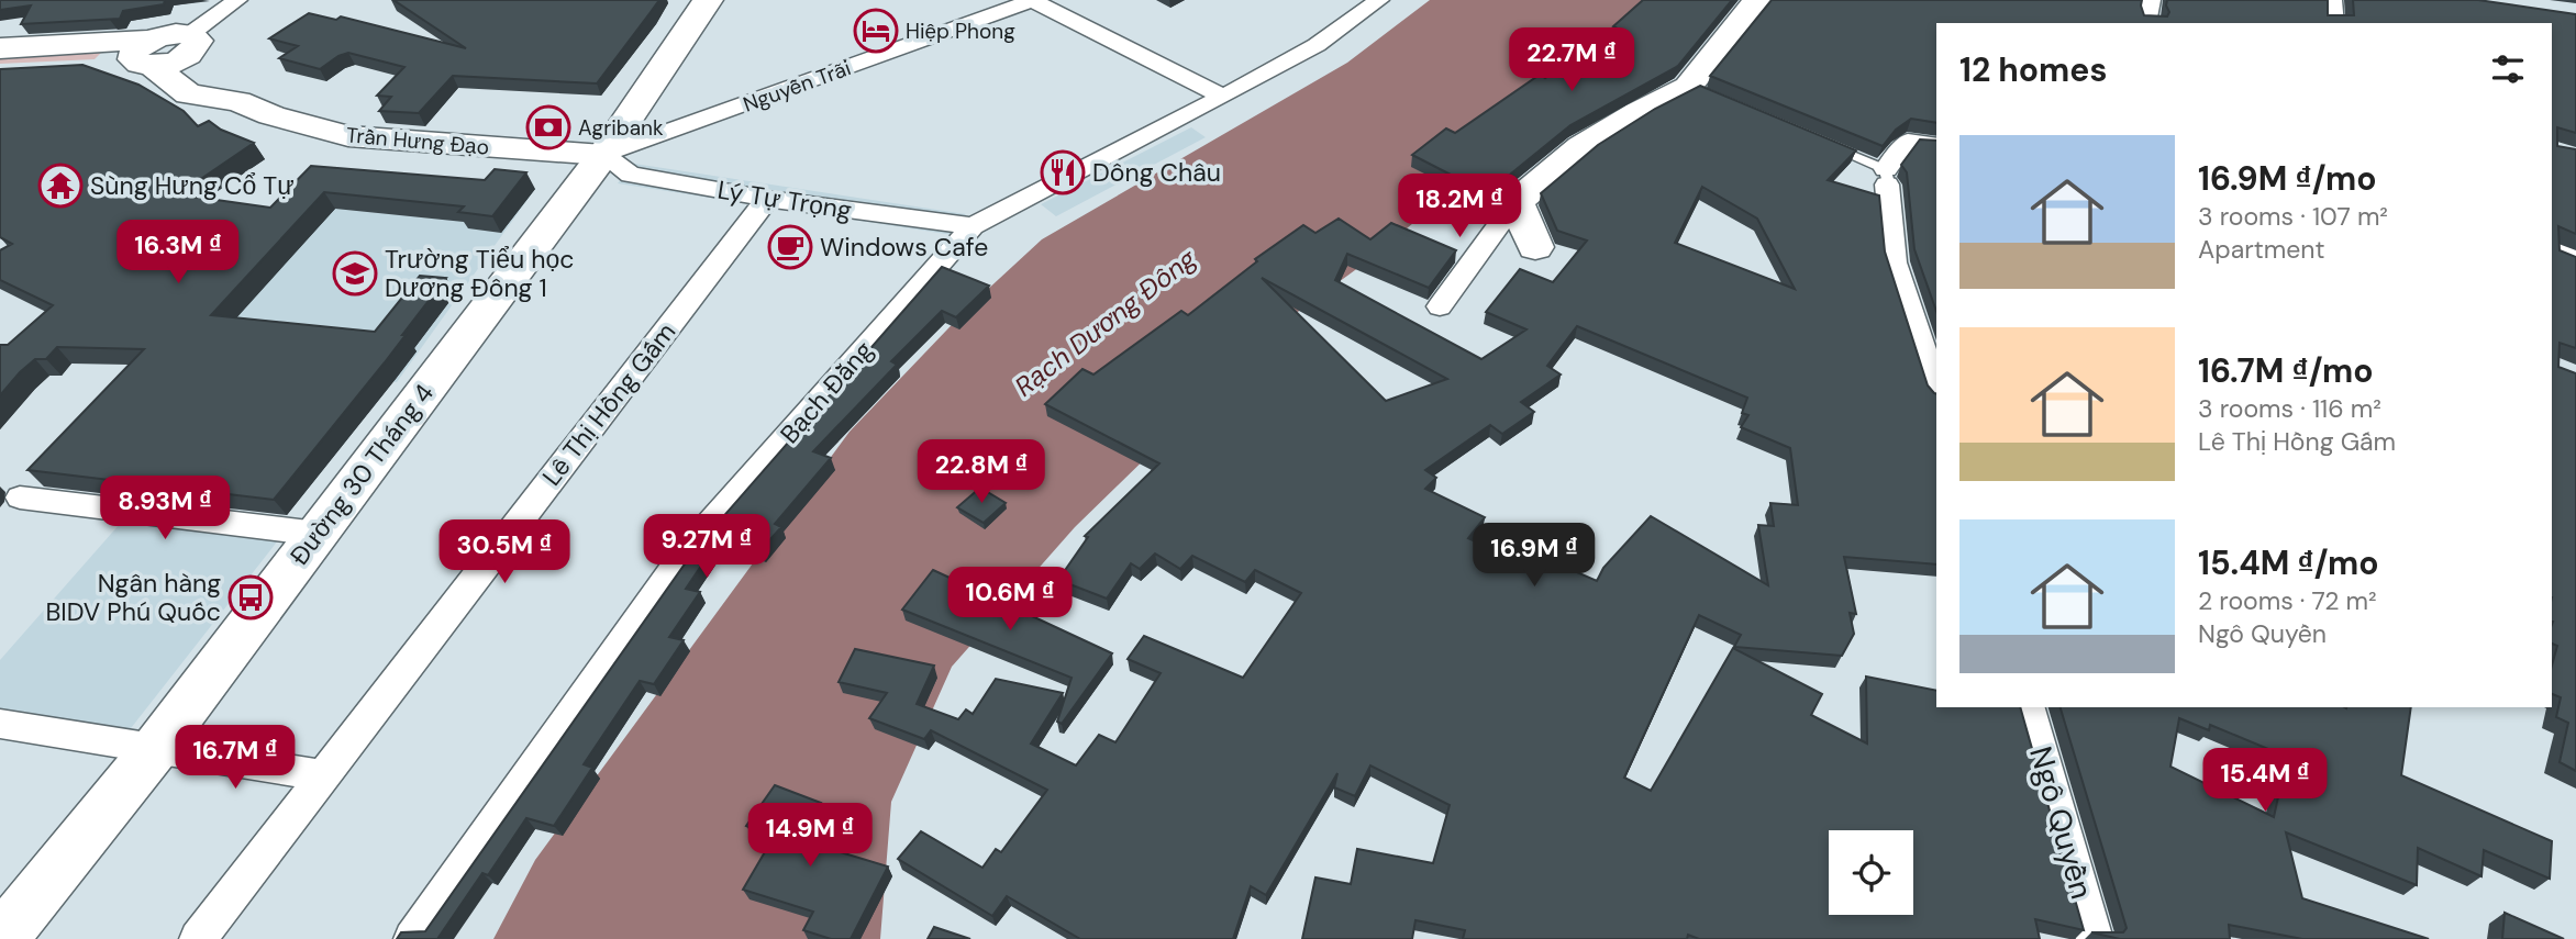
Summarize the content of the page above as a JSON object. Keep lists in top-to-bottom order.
{
  "streets": {
    "main road": ["Trần Hưng Đạo", "Đường 30 Tháng 4"],
    "street": [
      "Nguyễn Trãi",
      "Lý Tự Trọng",
      "Bạch Đằng",
      "Lê Thị Hồng Gấm",
      "Ngô Quyền"
    ]
  },
  "crossings": [
    ["Nguyễn Trãi", "Trần Hưng Đạo"],
    ["Nguyễn Trãi", "Lý Tự Trọng"],
    ["Nguyễn Trãi", "Đường 30 Tháng 4"],
    ["Trần Hưng Đạo", "Lý Tự Trọng"],
    ["Trần Hưng Đạo", "Đường 30 Tháng 4"],
    ["Lý Tự Trọng", "Bạch Đằng"],
    ["Lý Tự Trọng", "Lê Thị Hồng Gấm"],
    ["Lý Tự Trọng", "Đường 30 Tháng 4"]
  ],
  "water": ["Rạch Dương Đông"],
  "places": {
    "hotel": ["Hiệp Phong"],
    "bank": ["Agribank"],
    "restaurant": ["Dông Châu"],
    "temple": ["Sùng Hưng Cổ Tự"],
    "cafe": ["Windows Cafe"],
    "school or university": ["Trường Tiểu học Dương Đông 1"],
    "bus stop": ["Ngân hàng BIDV Phú Quốc"]
  },
  "page": {
    "heading": "12 homes",
    "price": [
      "22.7M ₫",
      "18.2M ₫",
      "16.3M ₫",
      "22.8M ₫",
      "8.93M ₫",
      "9.27M ₫",
      "30.5M ₫",
      "16.9M ₫",
      "10.6M ₫",
      "16.7M ₫",
      "15.4M ₫",
      "14.9M ₫"
    ],
    "list": [
      {
        "name": "16.9M ₫/mo",
        "note": "3 rooms · 107 m² · Apartment"
      },
      {
        "name": "16.7M ₫/mo",
        "note": "3 rooms · 116 m² · Lê Thị Hồng Gấm"
      },
      {
        "name": "15.4M ₫/mo",
        "note": "2 rooms · 72 m² · Ngô Quyền"
      }
    ]
  }
}
